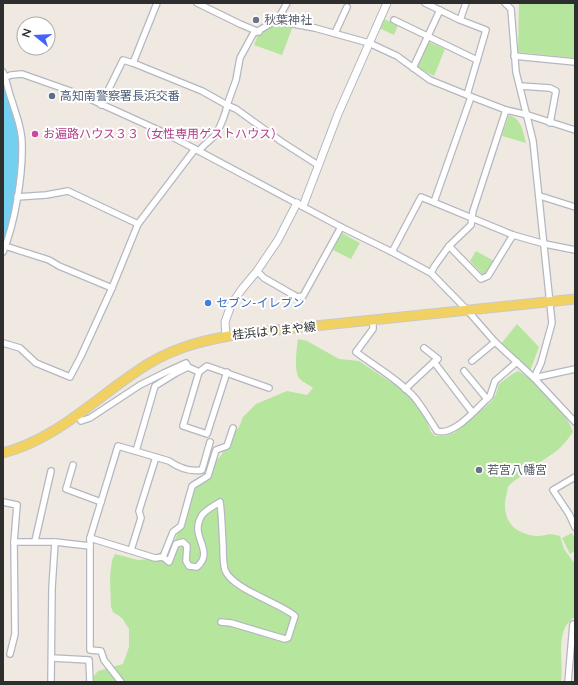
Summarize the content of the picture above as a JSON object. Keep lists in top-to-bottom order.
{
  "streets": {
    "main road": ["桂浜はりまや線"]
  },
  "places": [
    "秋葉神社",
    "高知南警察署長浜交番",
    "お遍路ハウス３３（女性専用ゲストハウス）",
    "セブン-イレブン",
    "若宮八幡宮"
  ],
  "north": "left"
}
